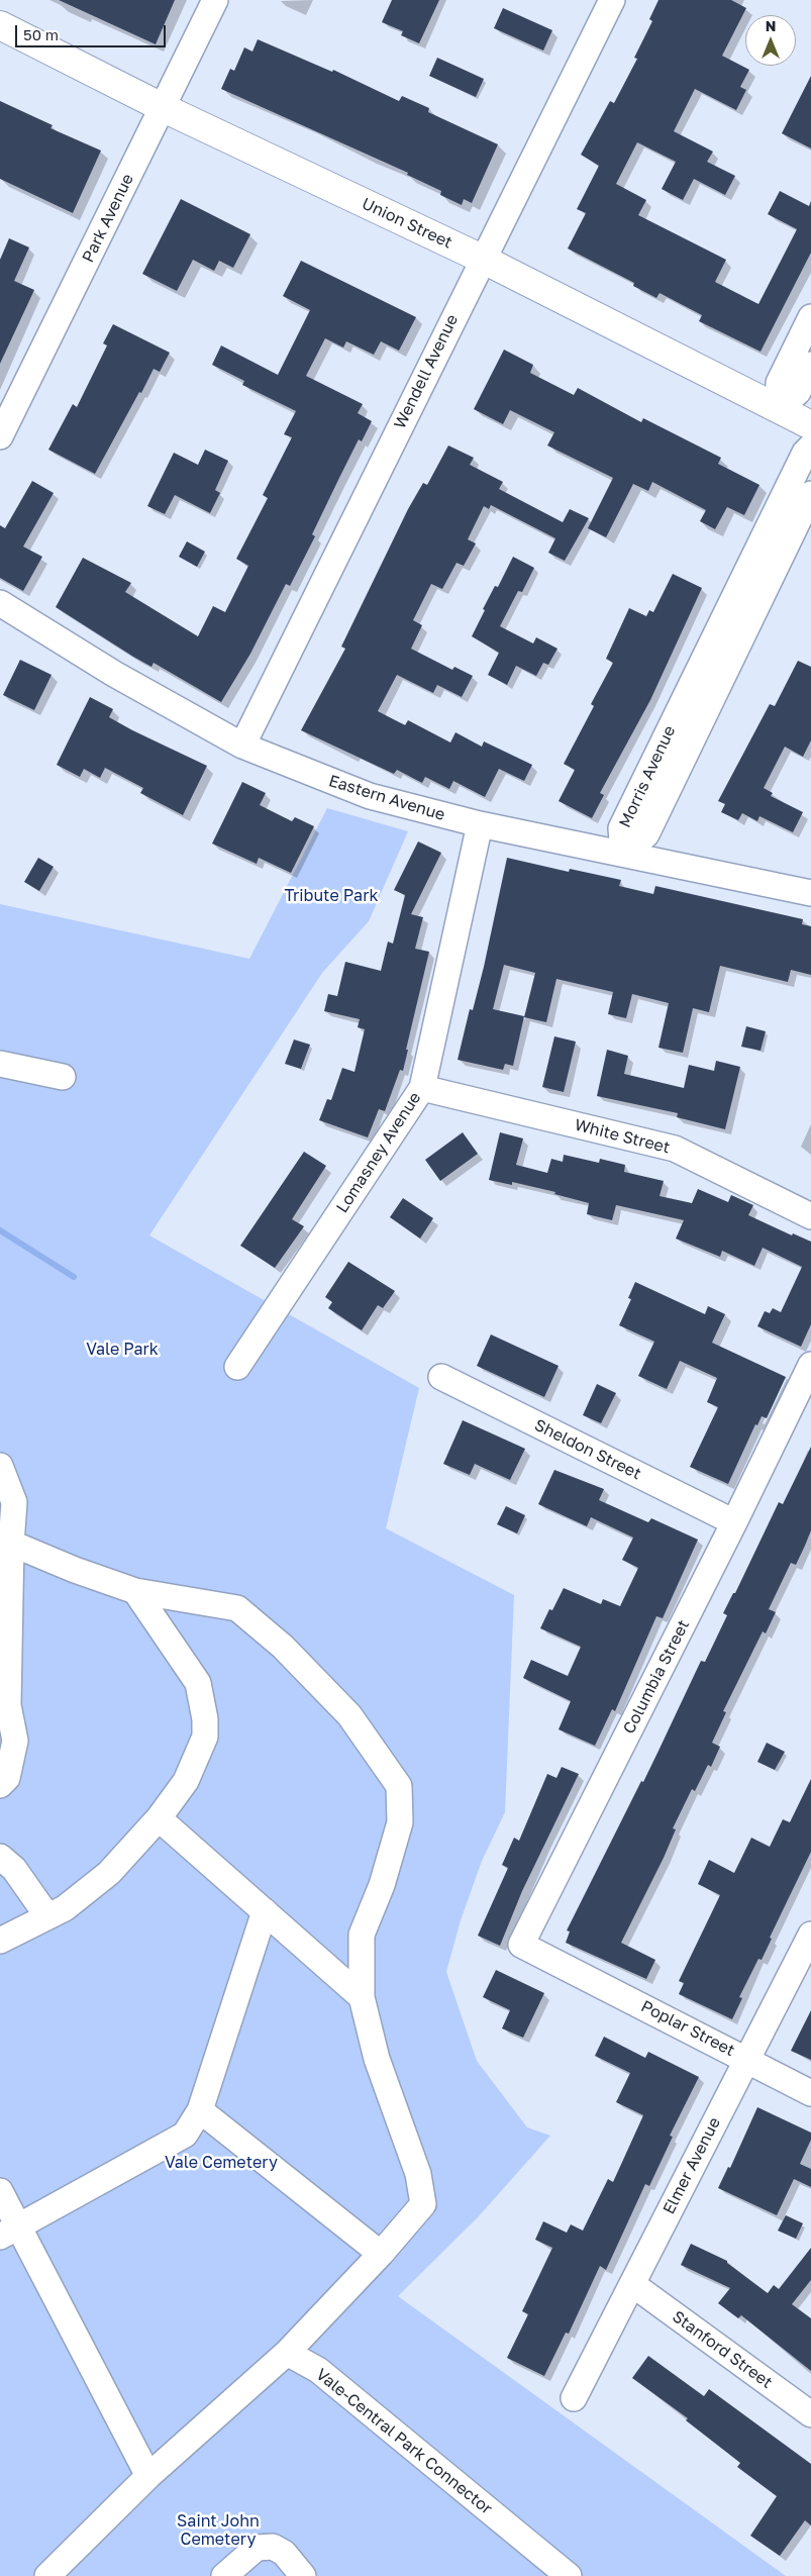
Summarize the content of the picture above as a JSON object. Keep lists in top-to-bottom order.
{
  "streets": {
    "main road": ["Union Street"],
    "street": [
      "Park Avenue",
      "Wendell Avenue",
      "Morris Avenue",
      "Eastern Avenue",
      "White Street",
      "Lomasney Avenue",
      "Sheldon Street",
      "Columbia Street",
      "Poplar Street",
      "Elmer Avenue",
      "Stanford Street",
      "Vale-Central Park Connector"
    ]
  },
  "crossings": [
    ["Park Avenue", "Union Street"],
    ["Union Street", "Wendell Avenue"],
    ["Wendell Avenue", "Eastern Avenue"],
    ["Morris Avenue", "Eastern Avenue"],
    ["Eastern Avenue", "Lomasney Avenue"],
    ["White Street", "Lomasney Avenue"],
    ["Sheldon Street", "Columbia Street"],
    ["Columbia Street", "Poplar Street"],
    ["Poplar Street", "Elmer Avenue"],
    ["Elmer Avenue", "Stanford Street"]
  ],
  "parks": [
    "Tribute Park",
    "Vale Park",
    "Vale Cemetery",
    "Saint John Cemetery"
  ],
  "scale_bar": "50 m",
  "north": "top"
}
